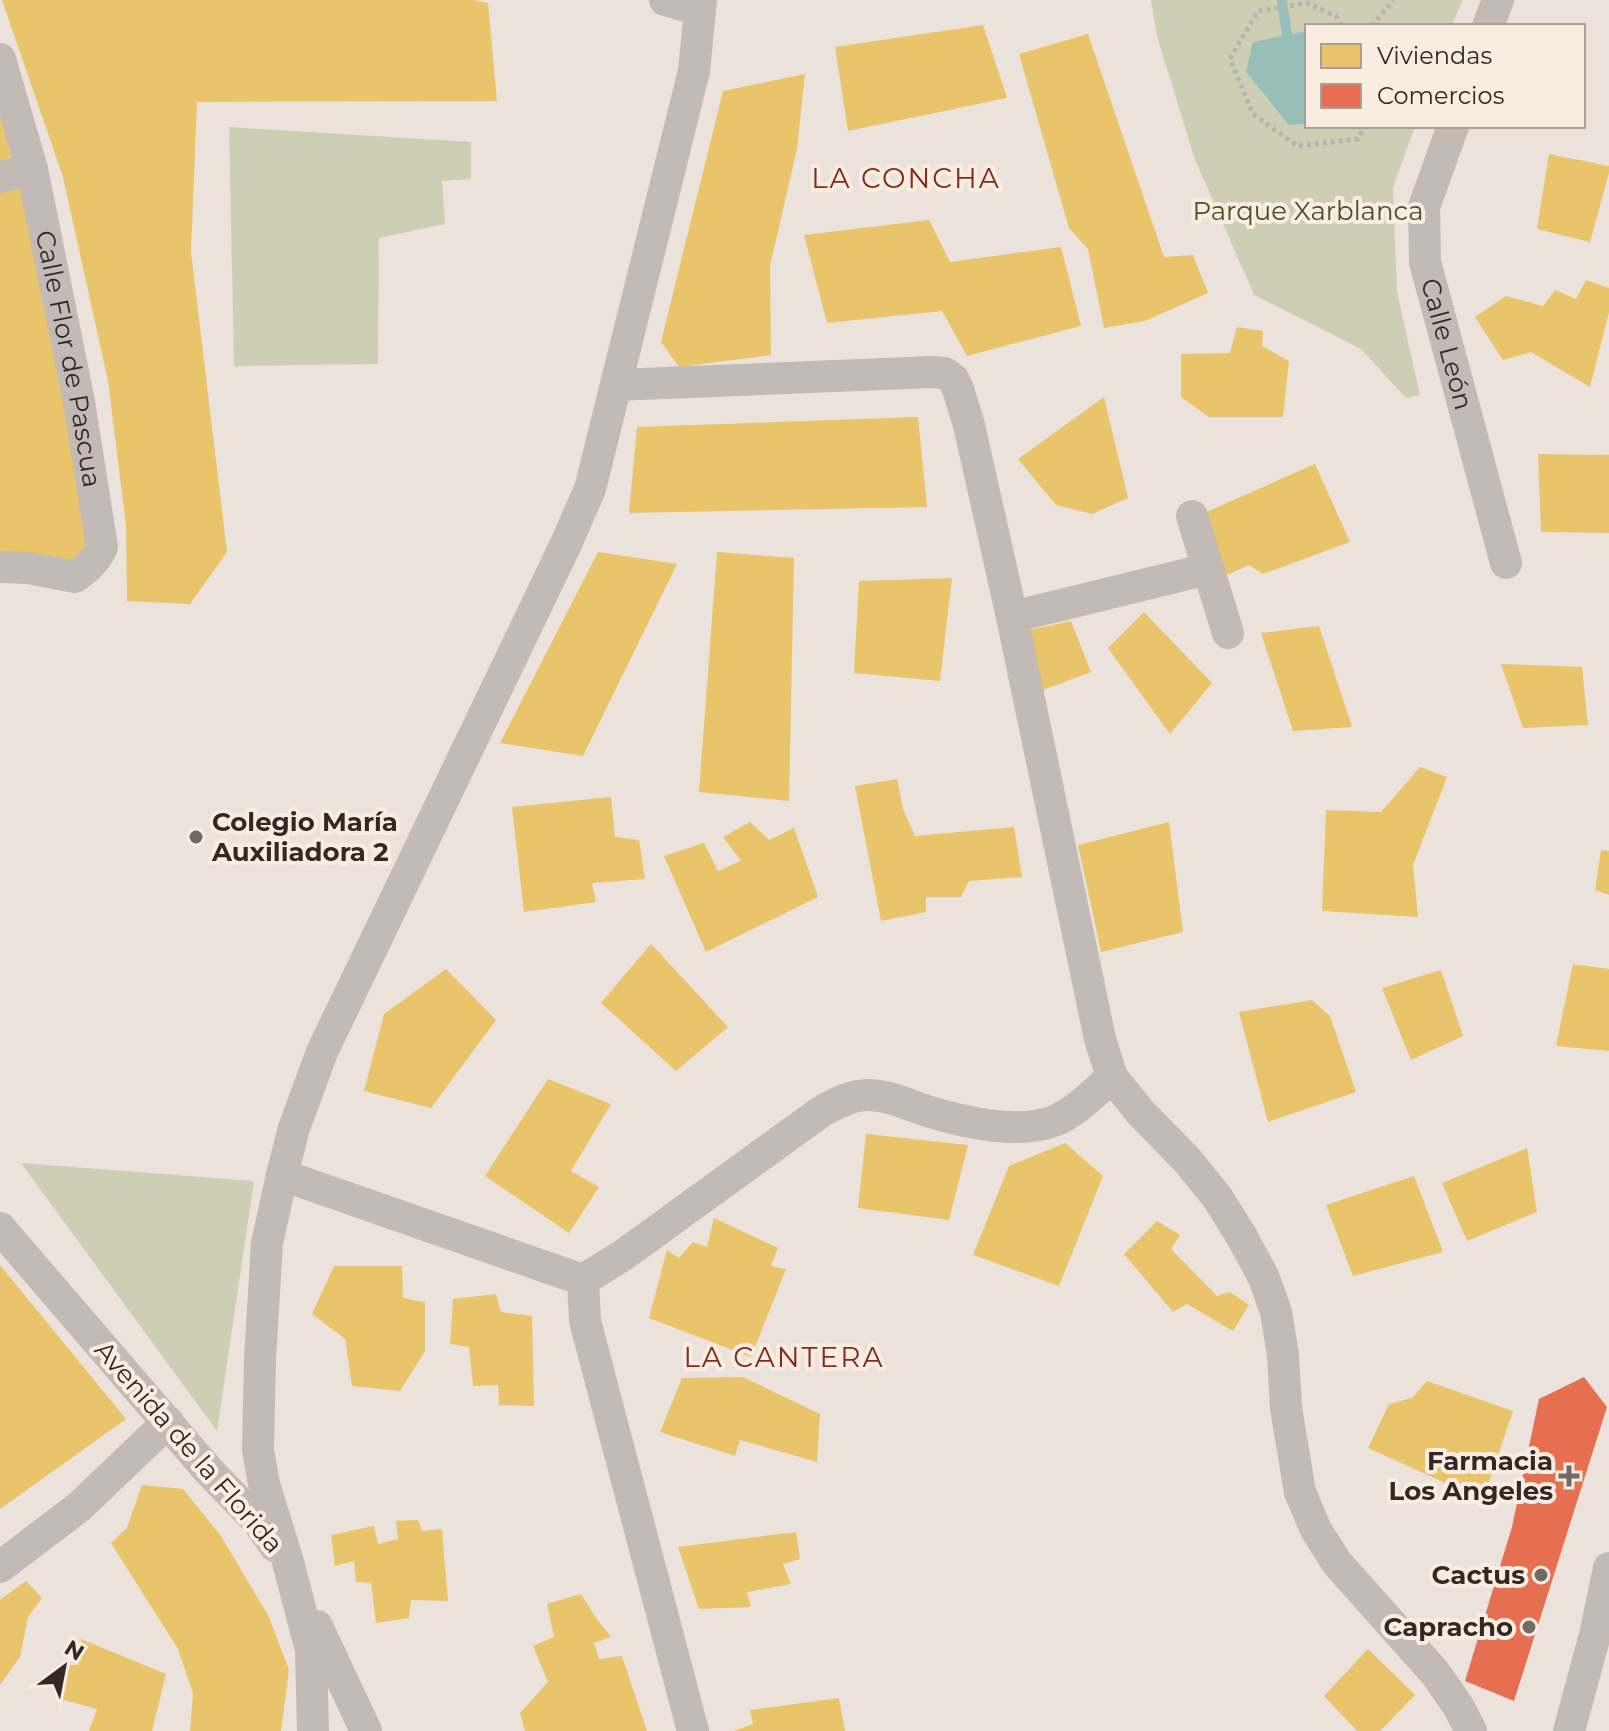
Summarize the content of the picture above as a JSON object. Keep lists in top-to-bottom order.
{
  "streets": {
    "street": ["Calle León", "Calle Flor de Pascua", "Avenida de la Florida"]
  },
  "districts": ["LA CONCHA", "LA CANTERA"],
  "parks": ["Parque Xarblanca"],
  "places": {
    "other": ["Colegio María Auxiliadora 2", "Cactus", "Capracho"],
    "health": ["Farmacia Los Angeles"]
  },
  "legend": ["Viviendas", "Comercios"],
  "north": "top right"
}
